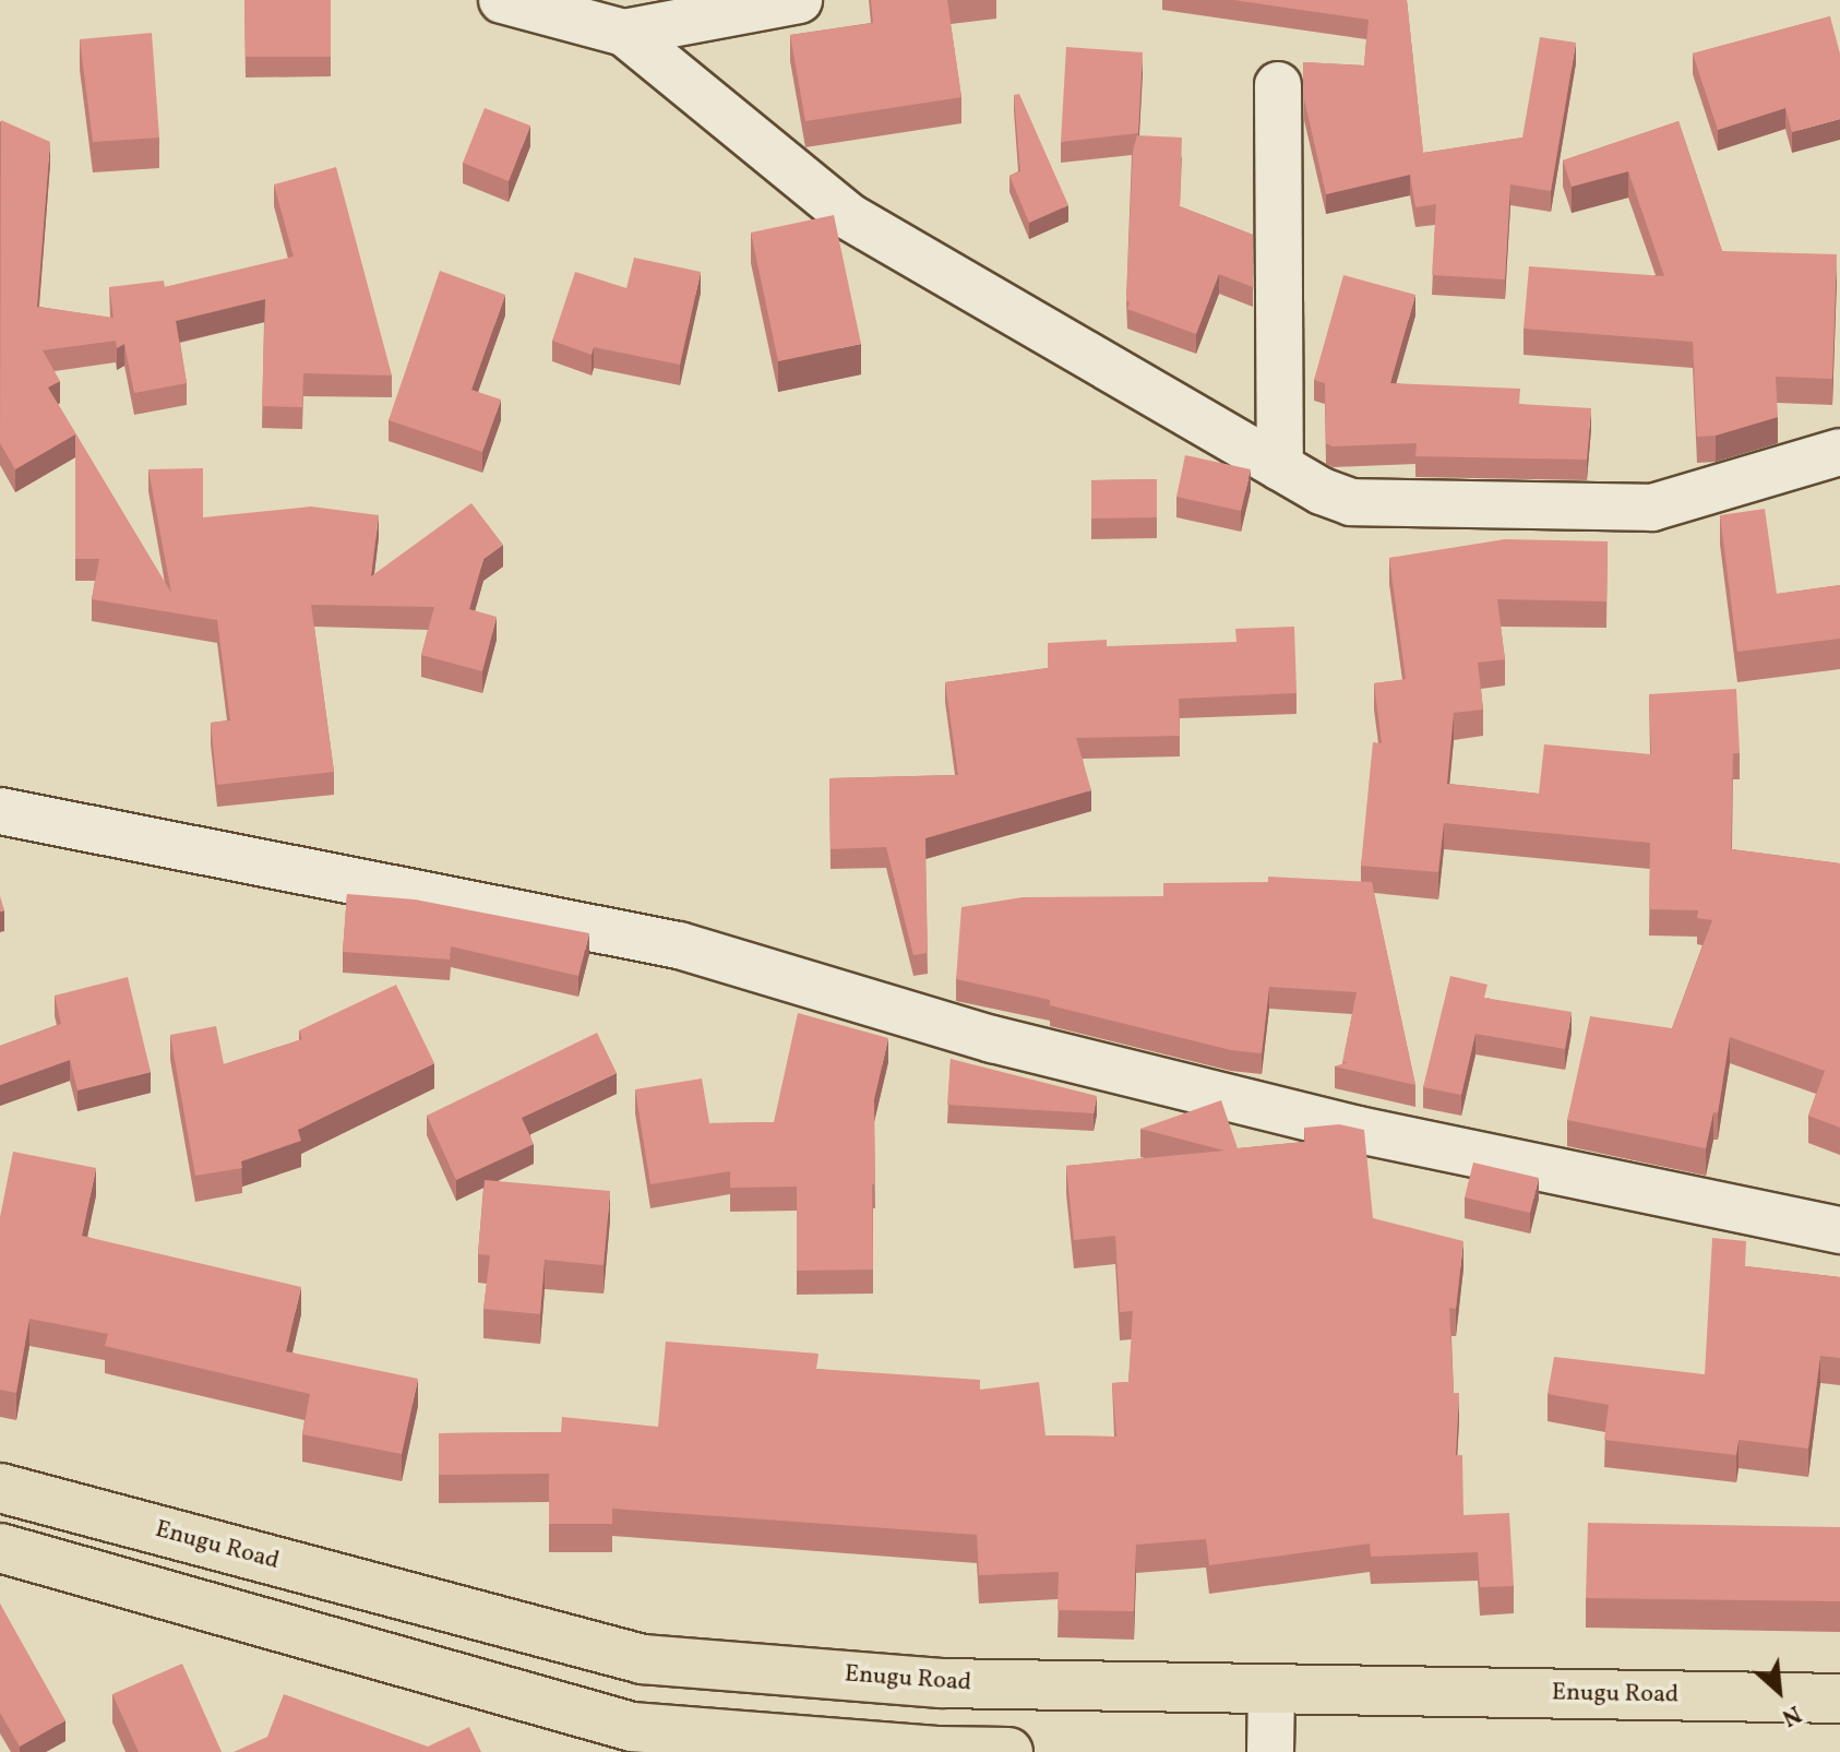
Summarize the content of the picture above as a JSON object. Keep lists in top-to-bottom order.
{
  "streets": {
    "main road": ["Enugu Road"]
  },
  "north": "bottom right"
}
